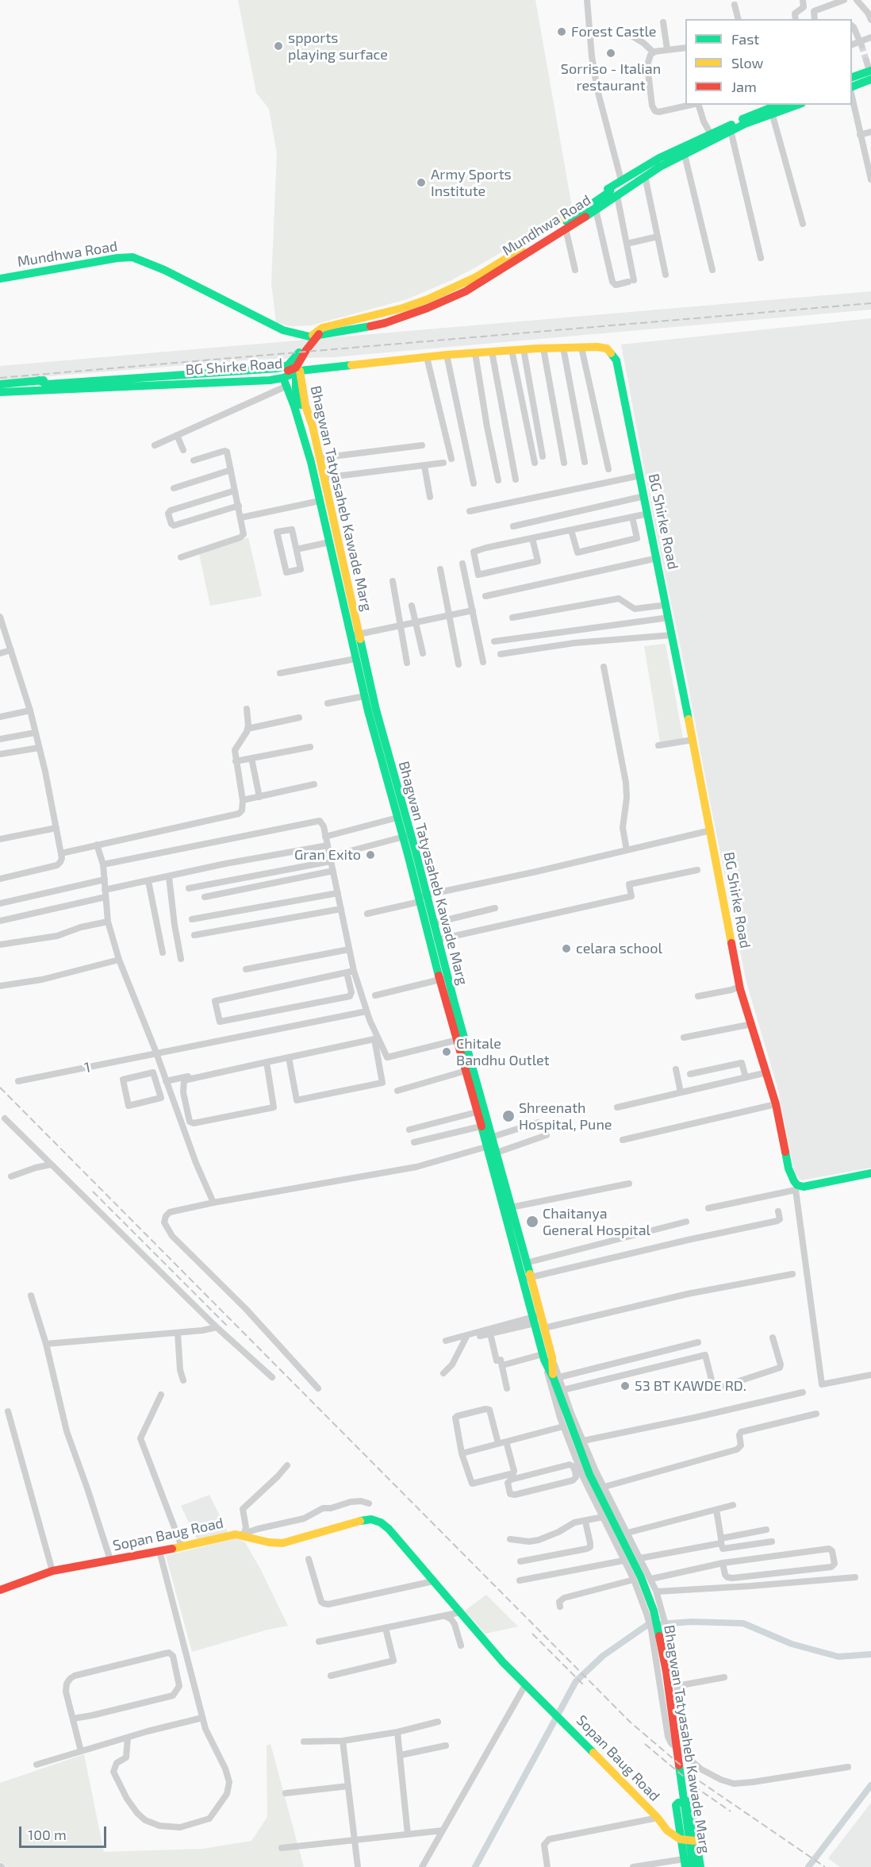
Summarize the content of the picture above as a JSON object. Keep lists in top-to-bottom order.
{
  "streets": {
    "street": [
      "Mundhwa Road",
      "BG Shirke Road",
      "Bhagwan Tatyasaheb Kawade Marg",
      "1",
      "Sopan Baug Road"
    ]
  },
  "crossings": [
    ["BG Shirke Road", "Bhagwan Tatyasaheb Kawade Marg"]
  ],
  "places": [
    "Forest Castle",
    "spports playing surface",
    "Sorriso - Italian restaurant",
    "Army Sports Institute",
    "Gran Exito",
    "celara school",
    "Chitale Bandhu Outlet",
    "Shreenath Hospital, Pune",
    "Chaitanya General Hospital",
    "53 BT KAWDE RD."
  ],
  "legend": ["Fast", "Slow", "Jam"],
  "scale_bar": "100 m"
}
